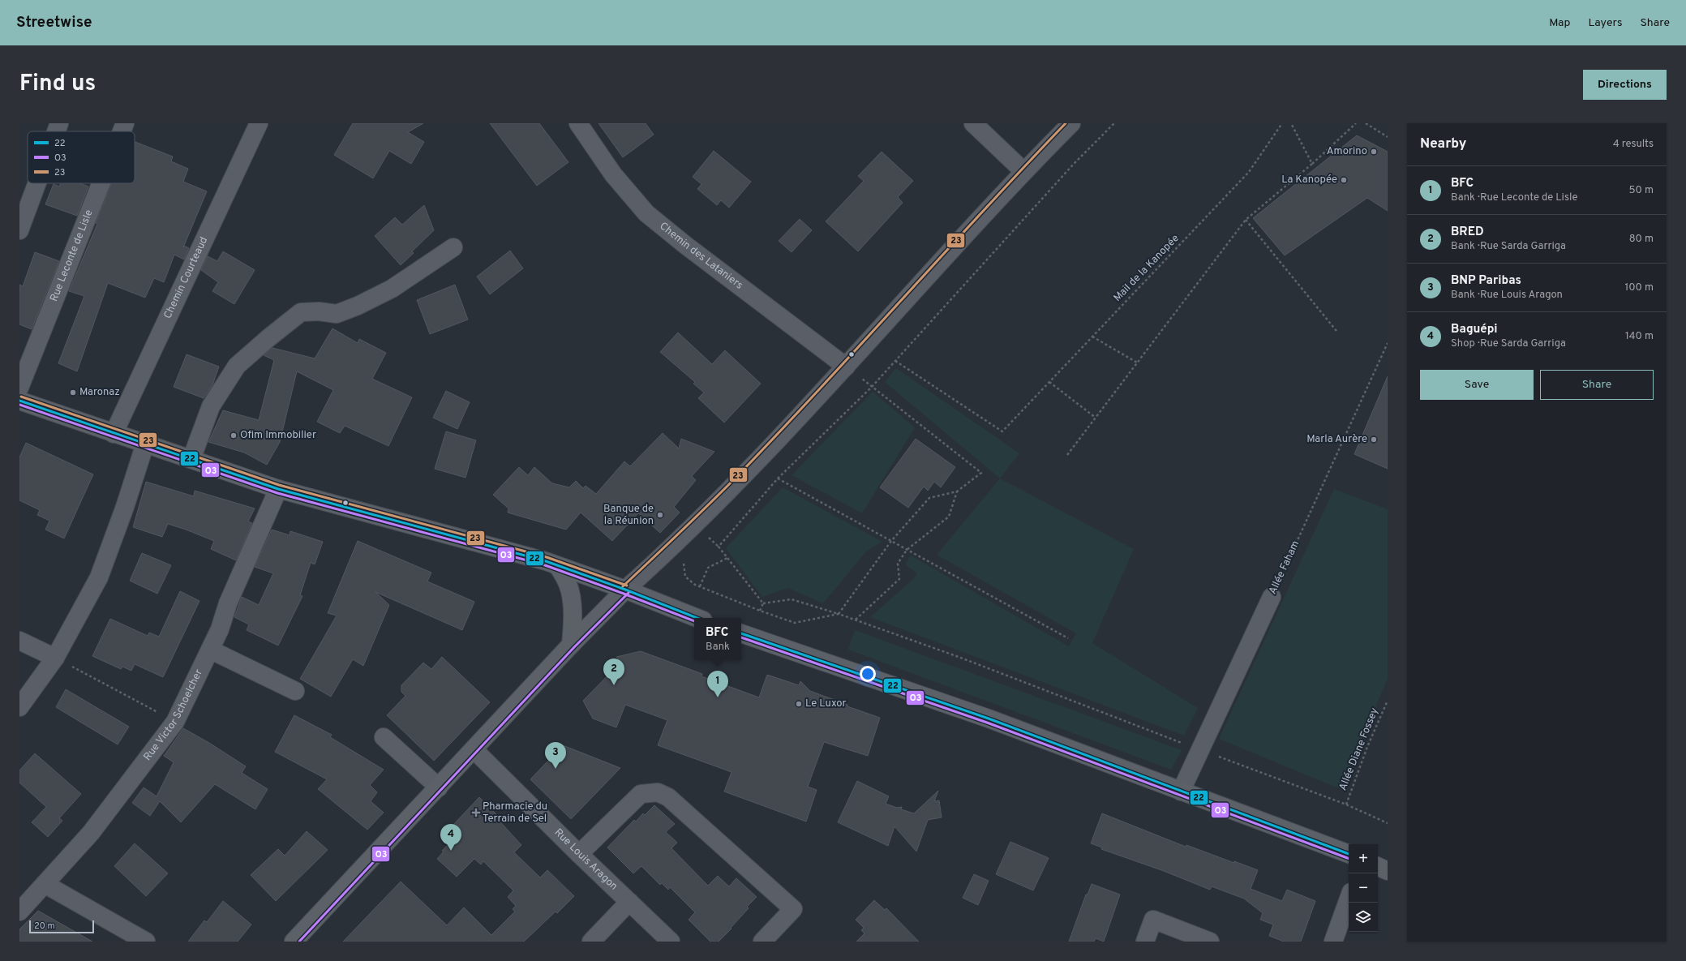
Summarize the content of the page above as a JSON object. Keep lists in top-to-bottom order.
{
  "streets": {
    "street": [
      "Rue Leconte de Lisle",
      "Chemin des Lataniers",
      "Chemin Courteaud",
      "Allée Faham",
      "Rue Victor Schoelcher",
      "Rue Louis Aragon"
    ],
    "path": ["Mail de la Kanopée", "Allée Diane Fossey"]
  },
  "places": {
    "other": [
      "Amorino",
      "La Kanopée",
      "Maronaz",
      "Ofim Immobilier",
      "Marla Aurère",
      "Banque de la Réunion",
      "Le Luxor"
    ],
    "health": ["Pharmacie du Terrain de Sel"]
  },
  "lines": ["transit line 23", "transit line 22", "transit line O3"],
  "legend": ["22", "O3", "23"],
  "scale_bar": "20 m",
  "page": {
    "header": "Streetwise",
    "nav": ["Map", "Layers", "Share"],
    "title": "Find us",
    "buttons": [
      "Directions",
      ["Save", "Share"]
    ],
    "heading": ["Nearby", "4 results"],
    "list": [
      {
        "mark": "1",
        "name": "BFC",
        "note": "Bank · Rue Leconte de Lisle",
        "value": "50 m"
      },
      {
        "mark": "2",
        "name": "BRED",
        "note": "Bank · Rue Sarda Garriga",
        "value": "80 m"
      },
      {
        "mark": "3",
        "name": "BNP Paribas",
        "note": "Bank · Rue Louis Aragon",
        "value": "100 m"
      },
      {
        "mark": "4",
        "name": "Baguépi",
        "note": "Shop · Rue Sarda Garriga",
        "value": "140 m"
      }
    ],
    "popup": ["BFC", "Bank"],
    "pins": [
      "2",
      "1",
      "3",
      "4"
    ],
    "map_buttons": ["+", "−"],
    "scale": "20 m"
  }
}
